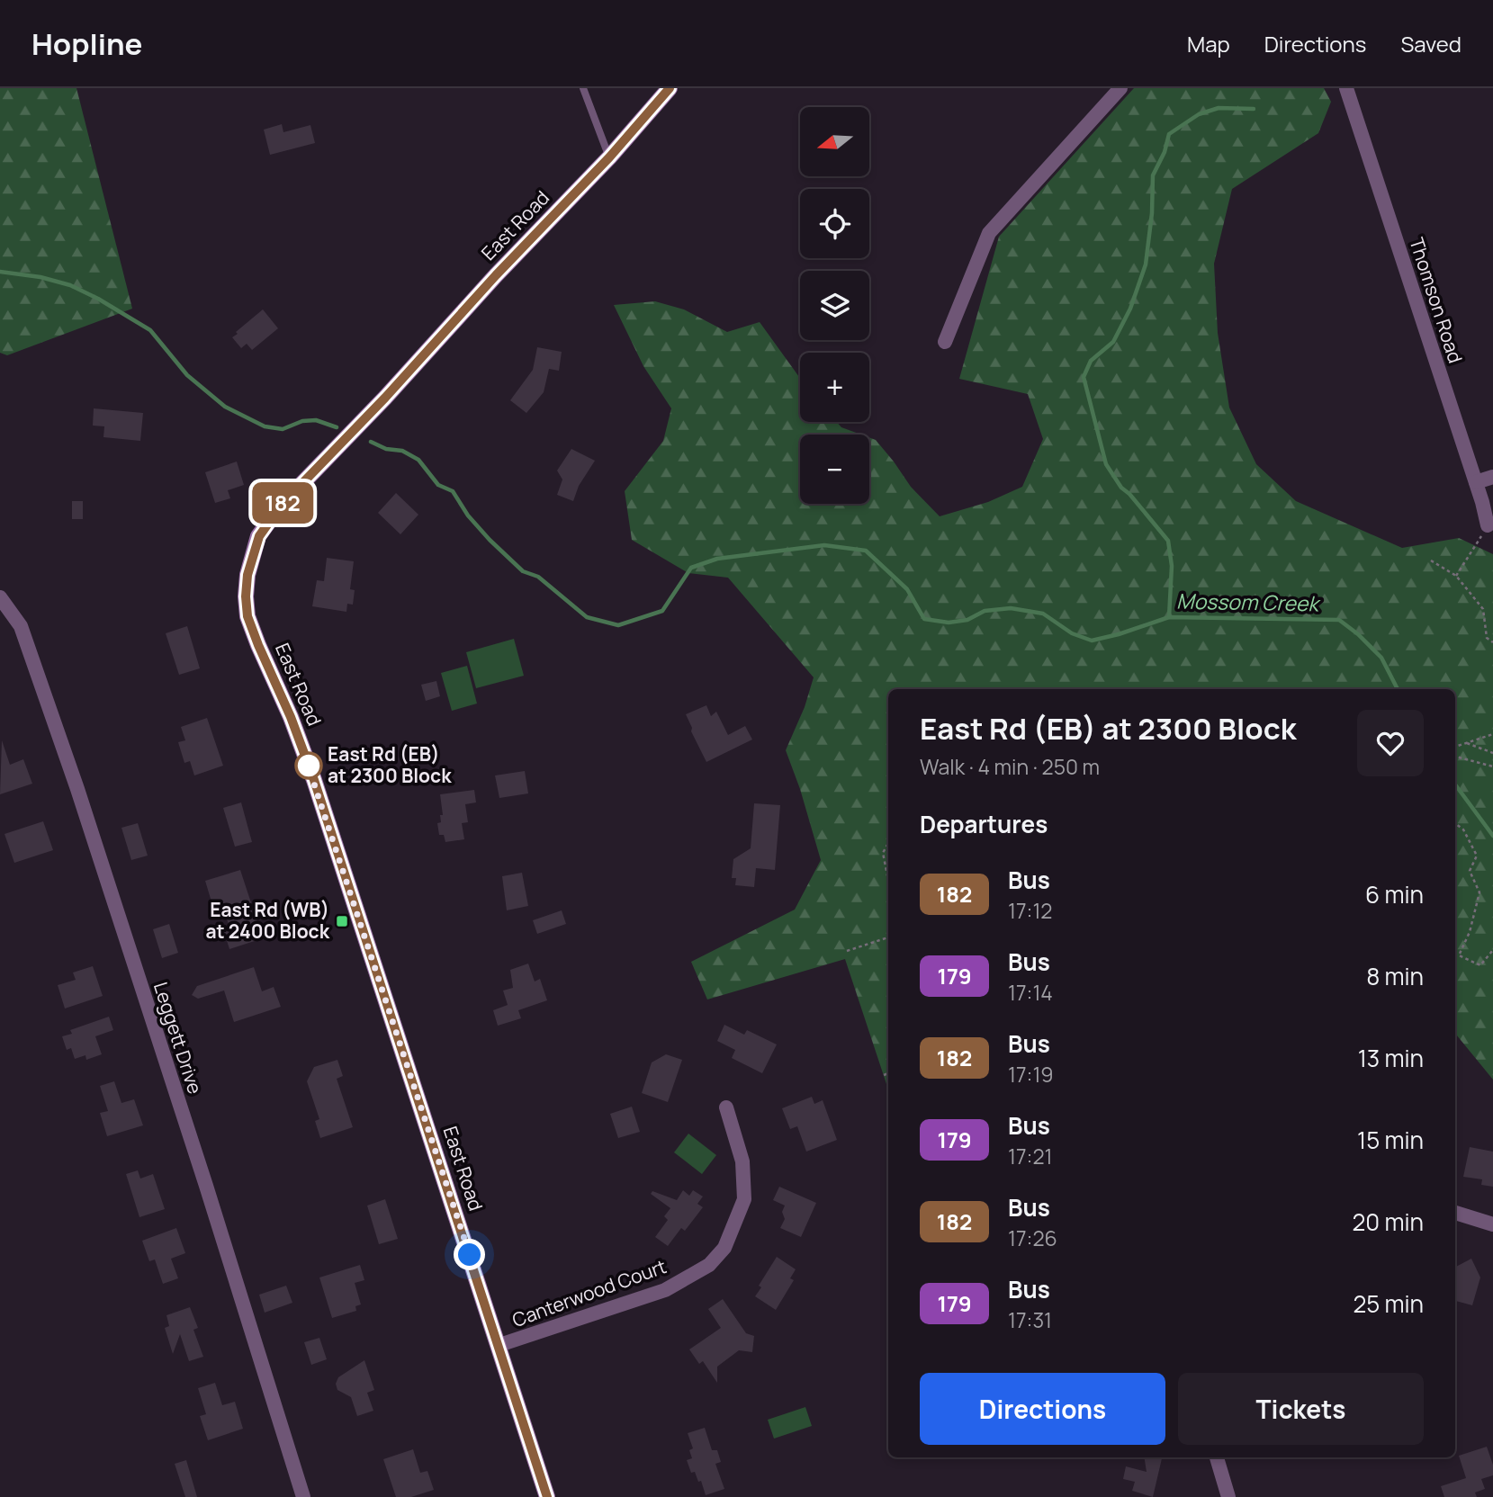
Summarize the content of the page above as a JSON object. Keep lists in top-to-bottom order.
{
  "streets": {
    "main road": ["East Road"],
    "street": ["Thomson Road", "Leggett Drive", "Canterwood Court"]
  },
  "crossings": [
    ["East Road", "Canterwood Court"]
  ],
  "water": ["Mossom Creek"],
  "places": {
    "other": ["East Rd (EB) at 2300 Block"],
    "transit": ["East Rd (WB) at 2400 Block"]
  },
  "lines": ["bus line 182"],
  "north": "left",
  "page": {
    "header": "Hopline",
    "nav": ["Map", "Directions", "Saved"],
    "on_map": "182",
    "map_buttons": ["+", "−"],
    "heading": [
      ["East Rd (EB) at 2300 Block", "Walk · 4 min · 250 m"],
      "Departures"
    ],
    "list": [
      {
        "mark": "182",
        "name": "Bus",
        "note": "17:12",
        "value": "6 min"
      },
      {
        "mark": "179",
        "name": "Bus",
        "note": "17:14",
        "value": "8 min"
      },
      {
        "mark": "182",
        "name": "Bus",
        "note": "17:19",
        "value": "13 min"
      },
      {
        "mark": "179",
        "name": "Bus",
        "note": "17:21",
        "value": "15 min"
      },
      {
        "mark": "182",
        "name": "Bus",
        "note": "17:26",
        "value": "20 min"
      },
      {
        "mark": "179",
        "name": "Bus",
        "note": "17:31",
        "value": "25 min"
      }
    ],
    "buttons": ["Directions", "Tickets"]
  }
}
